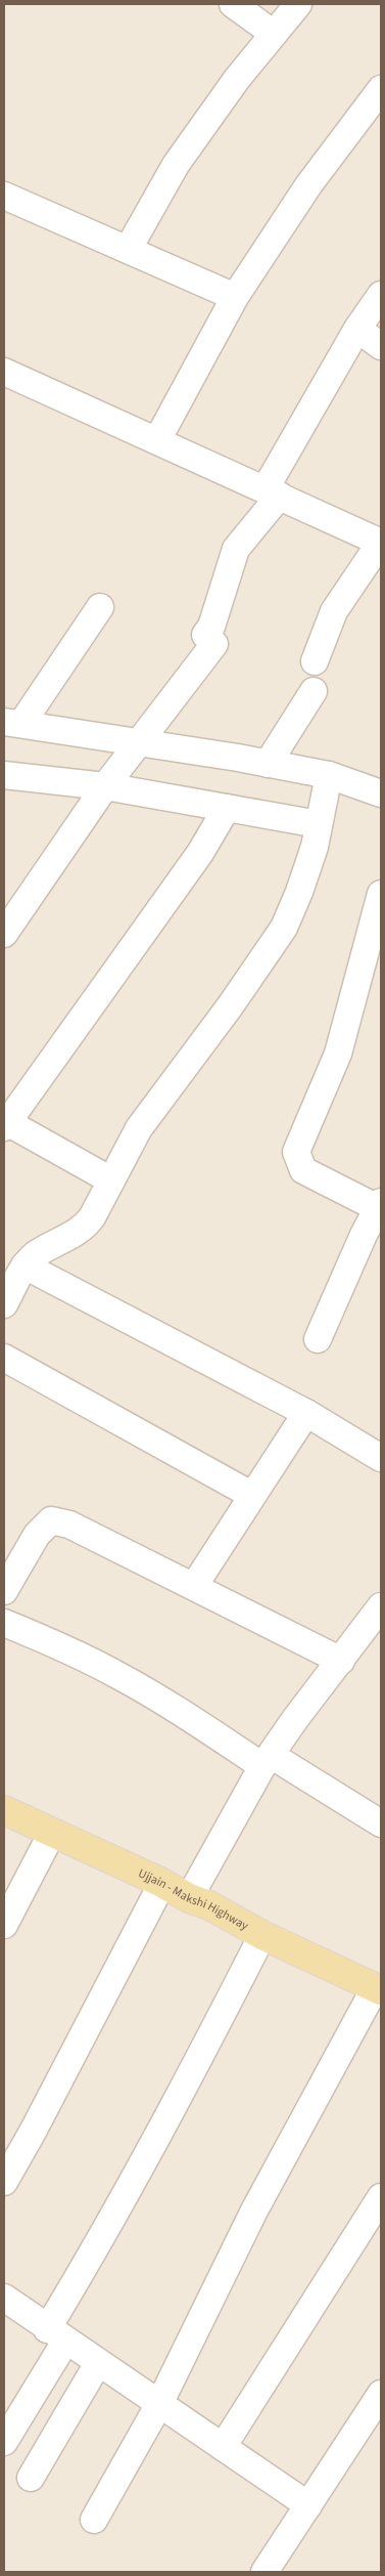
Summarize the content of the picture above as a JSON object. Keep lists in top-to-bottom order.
{
  "streets": {
    "main road": ["Ujjain - Makshi Highway"]
  }
}
